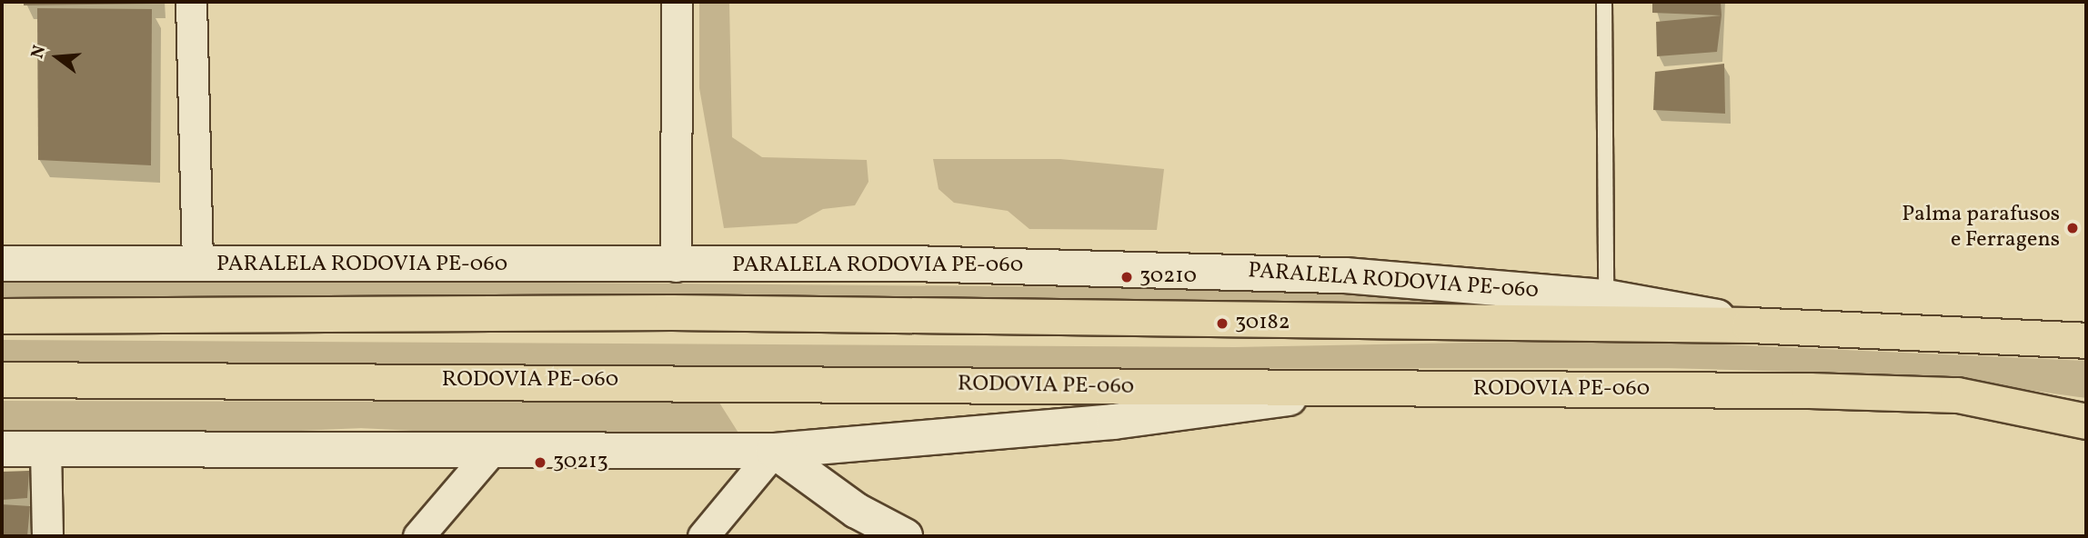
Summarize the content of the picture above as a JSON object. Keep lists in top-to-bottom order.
{
  "streets": {
    "highway": ["RODOVIA PE-060"],
    "main road": ["PARALELA RODOVIA PE-060"]
  },
  "places": [
    "Palma parafusos e Ferragens",
    "30210",
    "30182",
    "30213"
  ],
  "north": "left"
}
